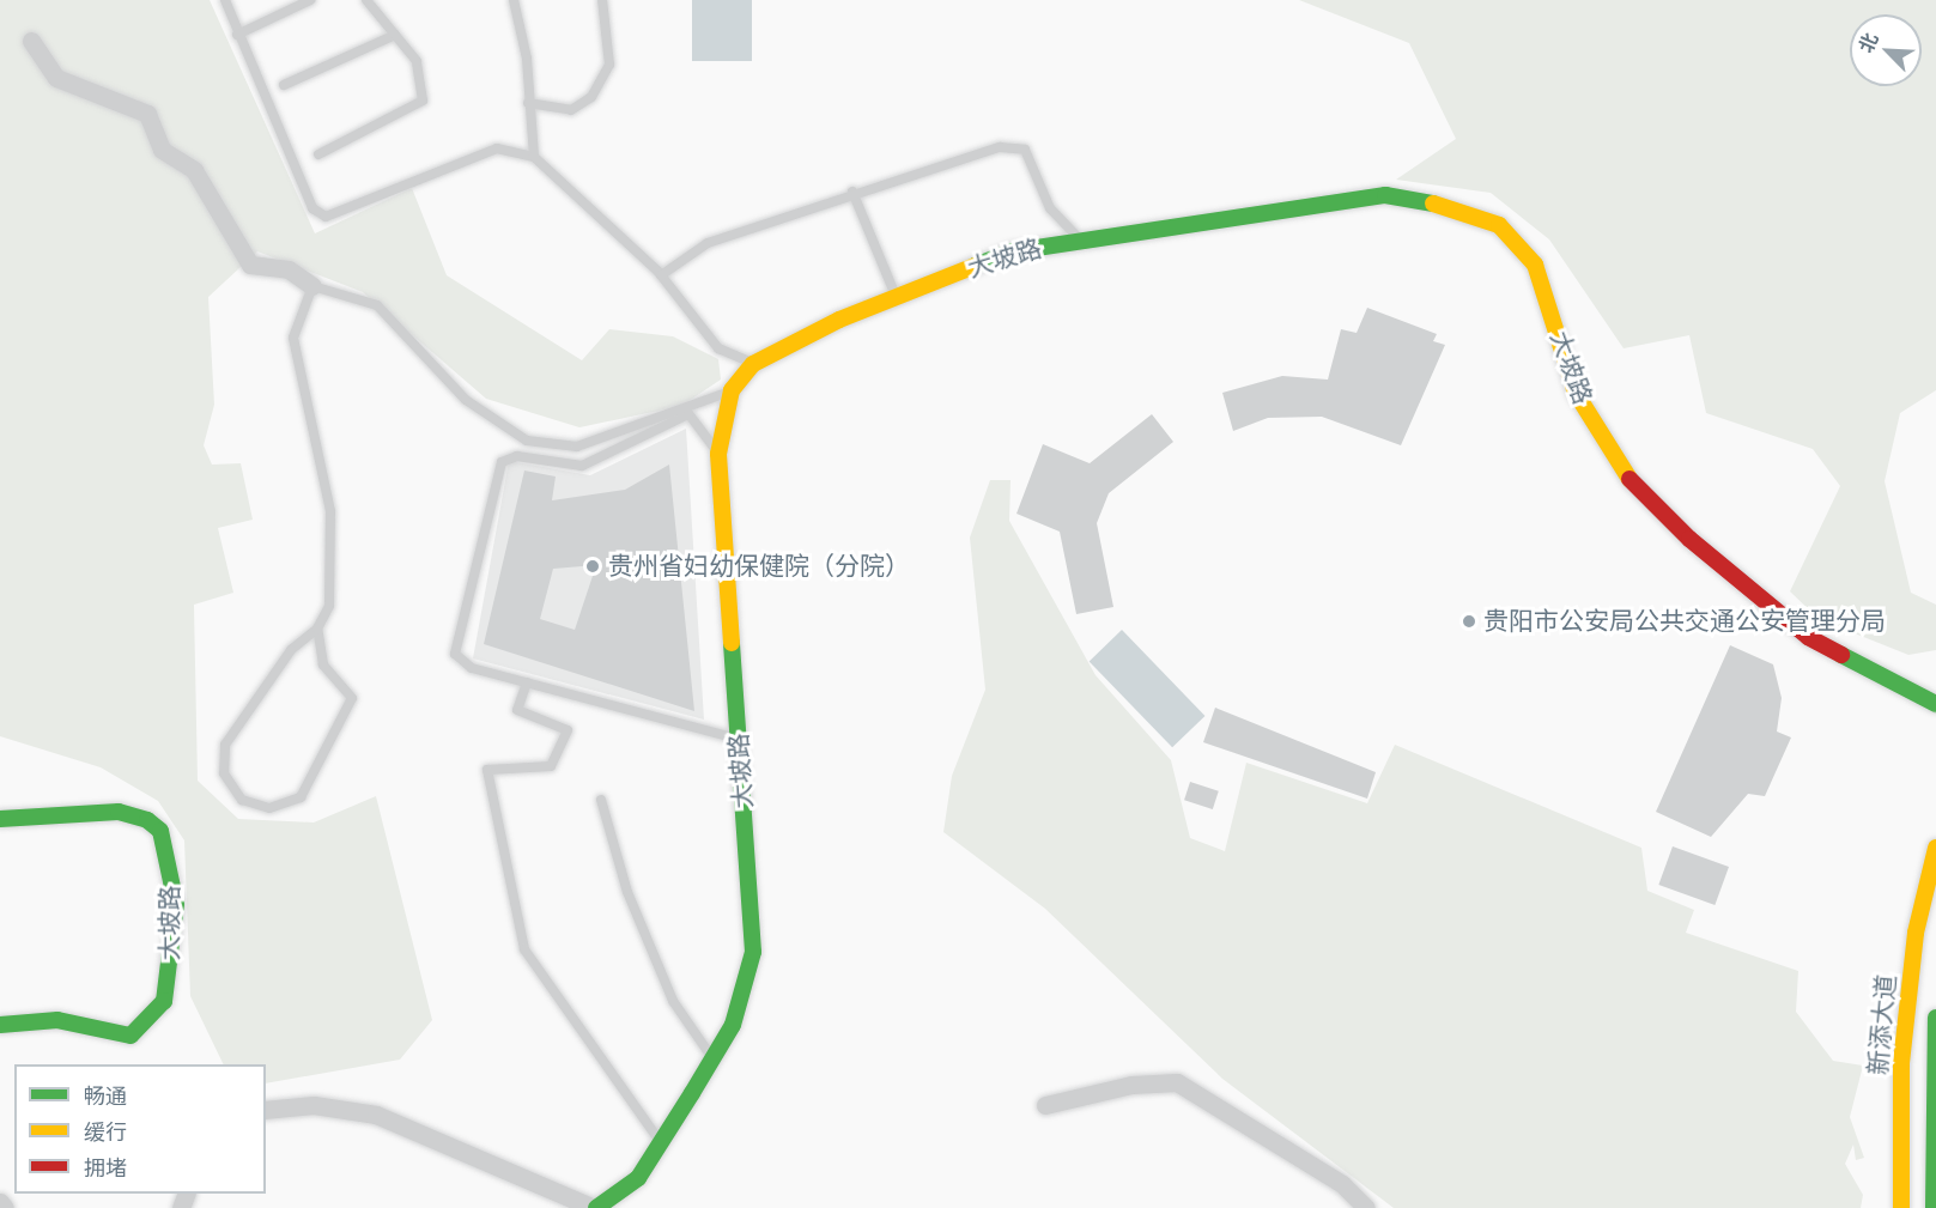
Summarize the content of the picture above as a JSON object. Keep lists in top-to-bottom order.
{
  "streets": {
    "street": ["大坡路", "新添大道"]
  },
  "places": ["贵州省妇幼保健院（分院）", "贵阳市公安局公共交通公安管理分局"],
  "legend": ["畅通", "缓行", "拥堵"],
  "north": "top left"
}
